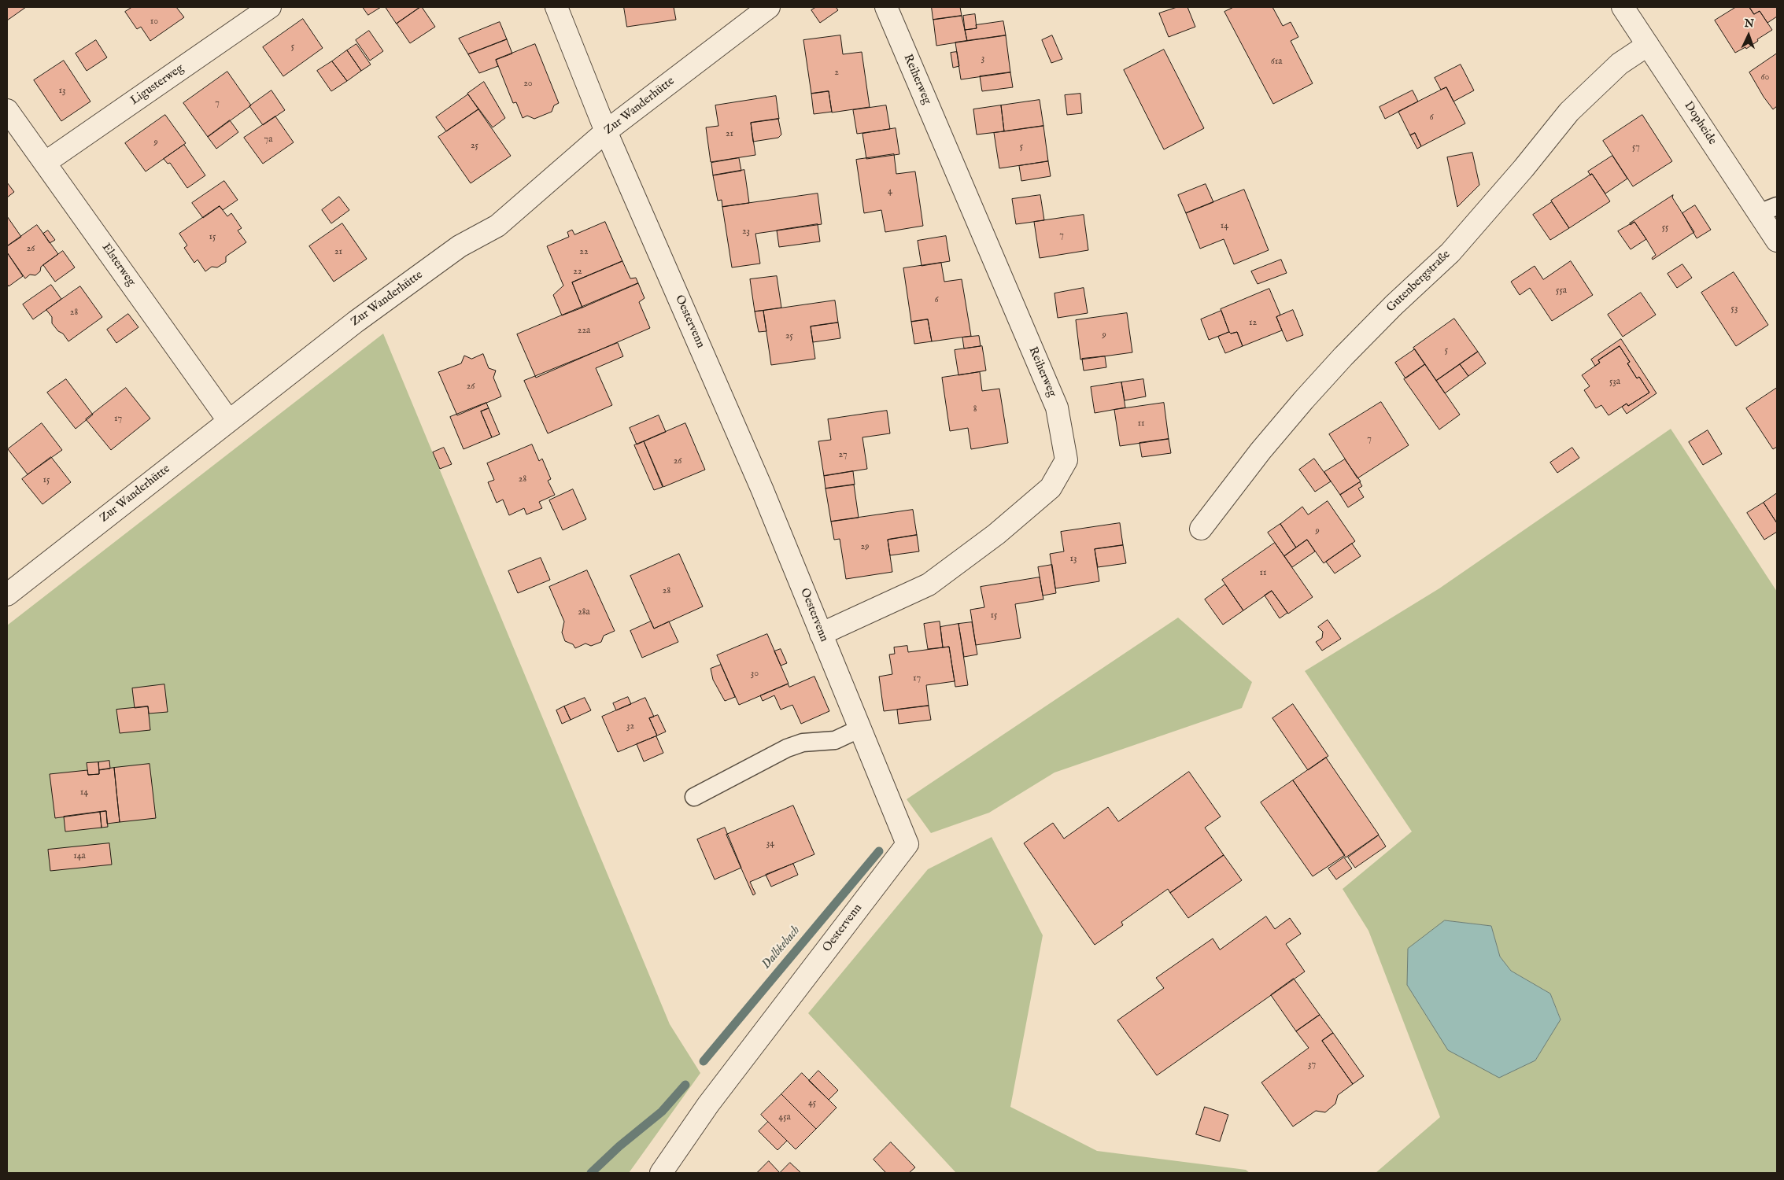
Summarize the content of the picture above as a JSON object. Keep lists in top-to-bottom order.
{
  "streets": {
    "street": [
      "Reiherweg",
      "Ligusterweg",
      "Zur Wanderhütte",
      "Dopheide",
      "Elsterweg",
      "Gutenbergstraße",
      "Oestervenn"
    ]
  },
  "crossings": [
    ["Reiherweg", "Oestervenn"],
    ["Ligusterweg", "Elsterweg"],
    ["Zur Wanderhütte", "Elsterweg"],
    ["Zur Wanderhütte", "Oestervenn"],
    ["Dopheide", "Gutenbergstraße"]
  ],
  "water": ["Dalbkebach"],
  "house_numbers": [
    "10",
    "5",
    "3",
    "61a",
    "2",
    "60",
    "20",
    "13",
    "7",
    "6",
    "21",
    "7a",
    "9",
    "25",
    "5",
    "57",
    "4",
    "14",
    "55",
    "23",
    "7",
    "15",
    "26",
    "21",
    "22",
    "22",
    "55a",
    "6",
    "53",
    "28",
    "12",
    "22a",
    "9",
    "25",
    "5",
    "53a",
    "26",
    "8",
    "17",
    "11",
    "7",
    "27",
    "26",
    "28",
    "15",
    "9",
    "29",
    "13",
    "11",
    "28",
    "28a",
    "15",
    "30",
    "17",
    "32",
    "14",
    "34",
    "14a",
    "37",
    "45",
    "45a"
  ],
  "north": "top"
}
